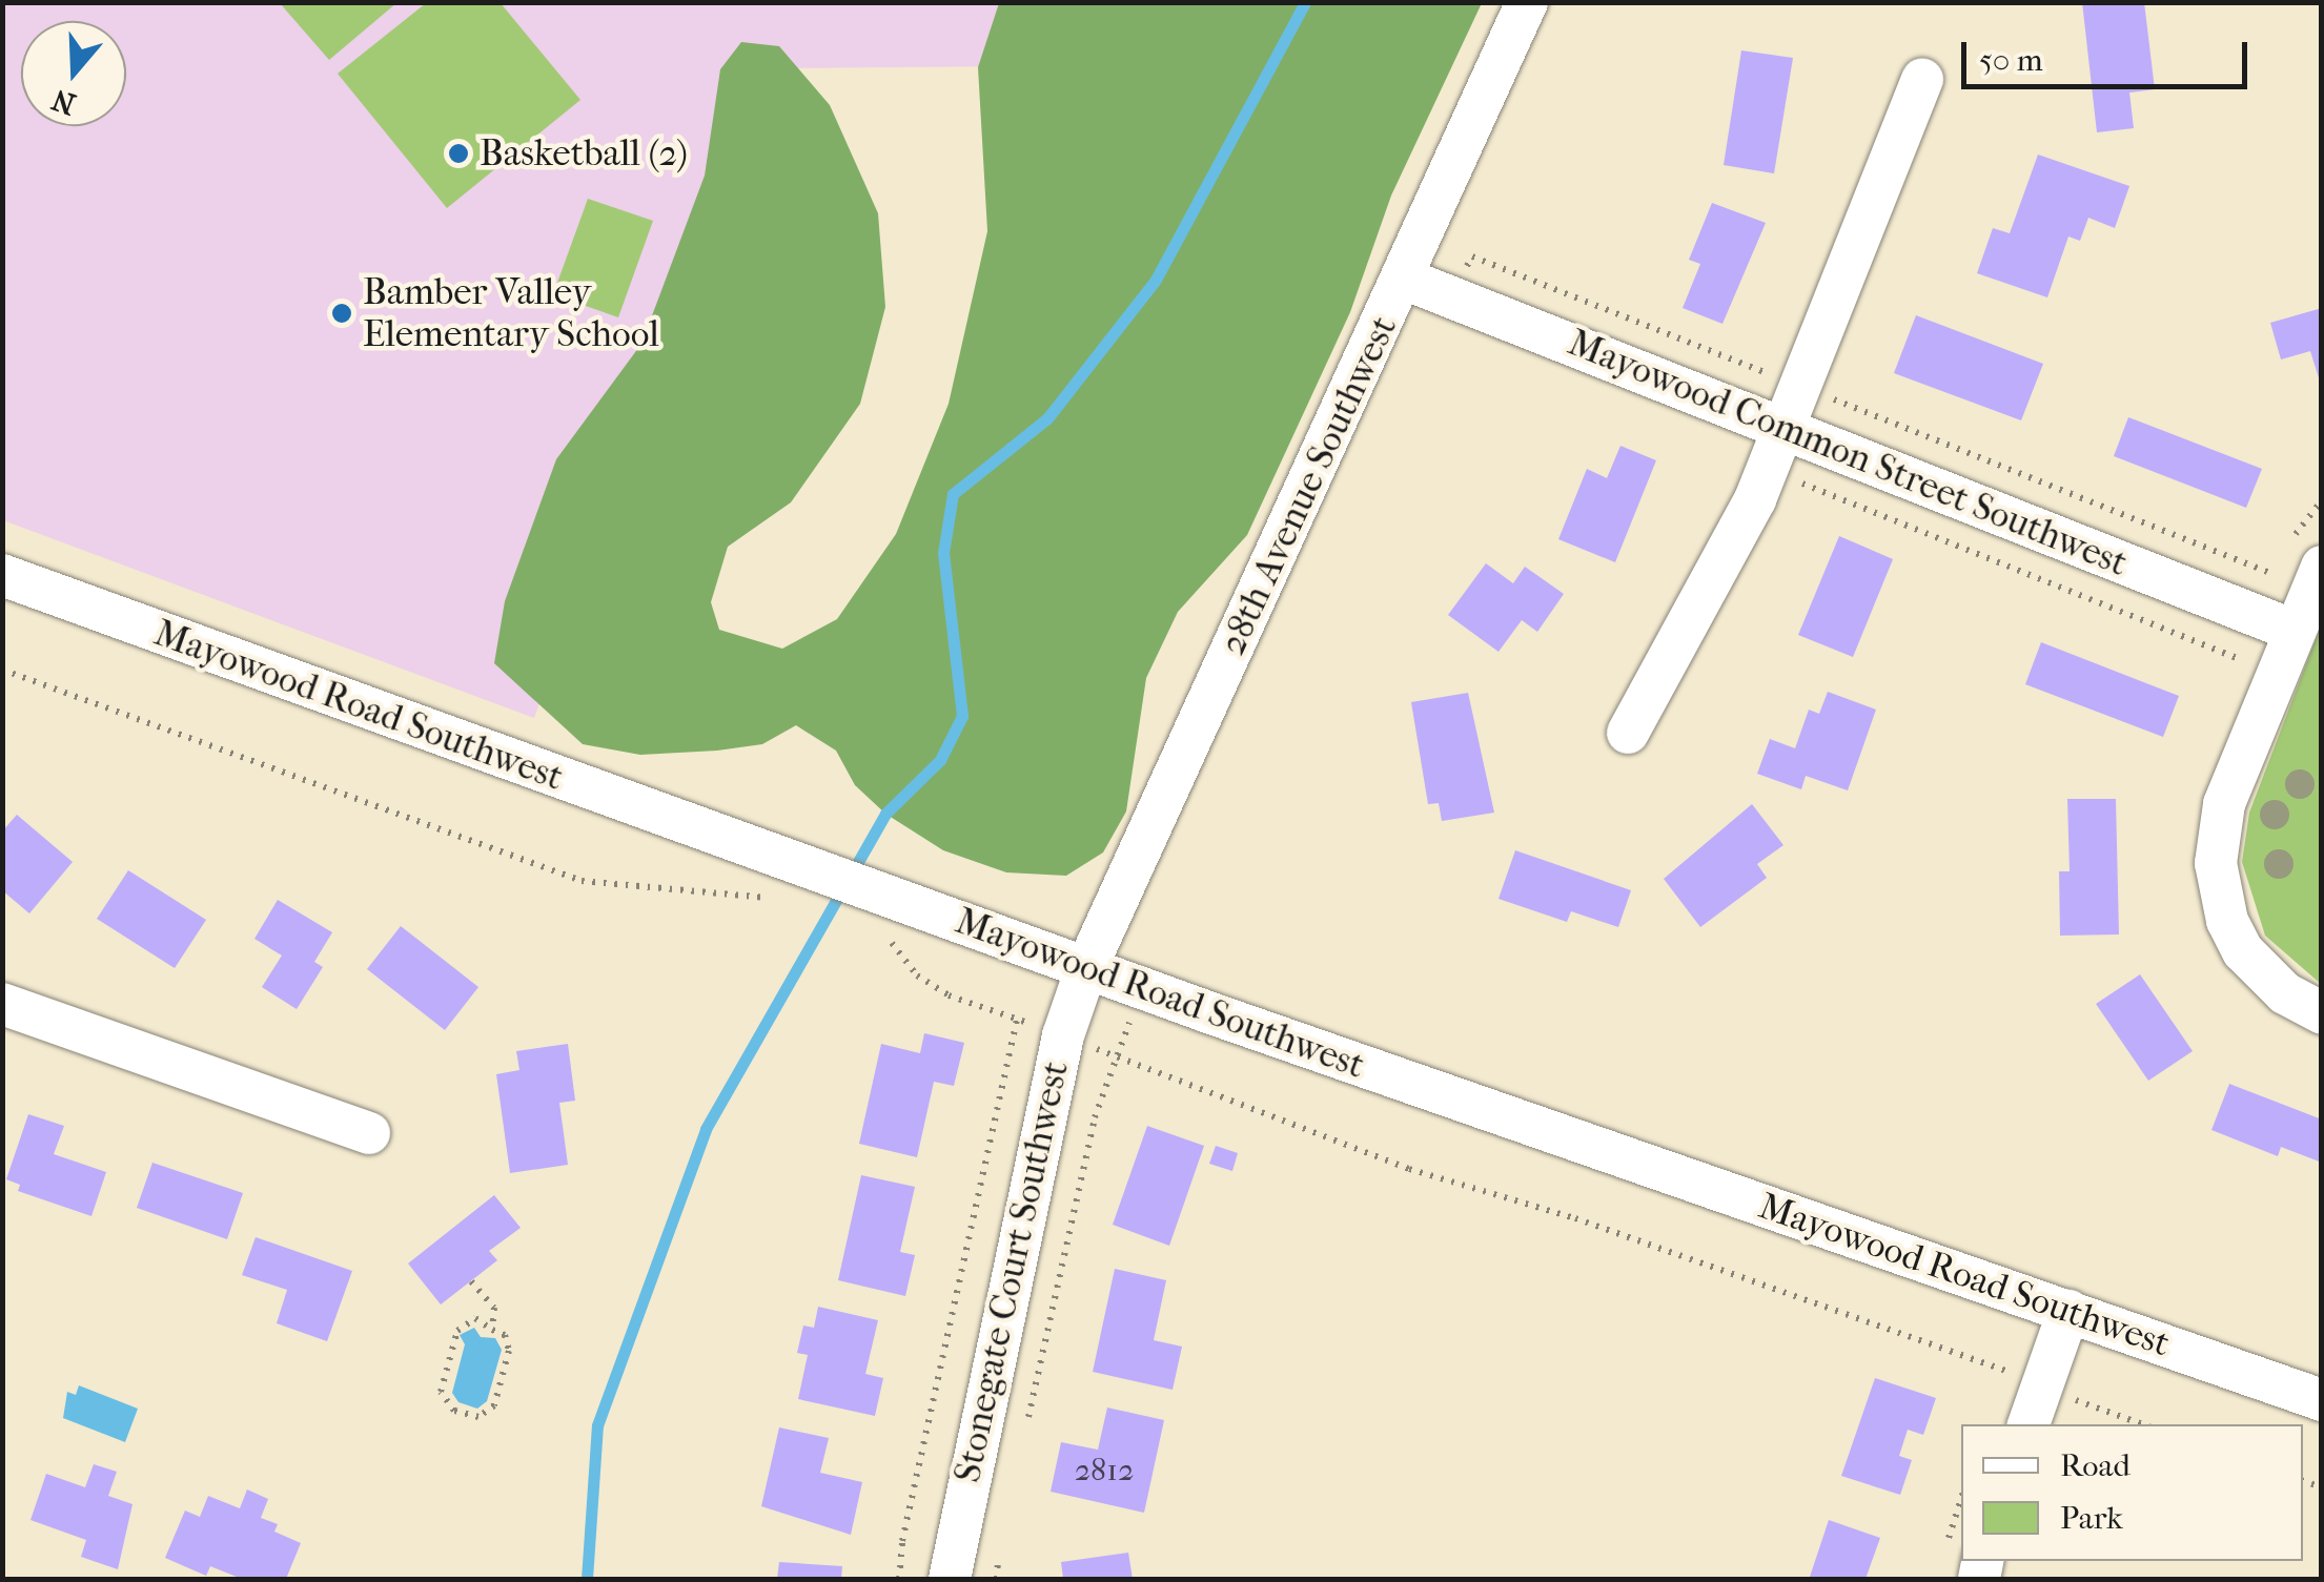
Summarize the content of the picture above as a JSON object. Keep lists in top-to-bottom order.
{
  "streets": {
    "street": [
      "Mayowood Common Street Southwest",
      "28th Avenue Southwest",
      "Mayowood Road Southwest",
      "Stonegate Court Southwest"
    ]
  },
  "crossings": [
    ["Mayowood Common Street Southwest", "28th Avenue Southwest"],
    ["28th Avenue Southwest", "Mayowood Road Southwest"],
    ["28th Avenue Southwest", "Stonegate Court Southwest"],
    ["Mayowood Road Southwest", "Stonegate Court Southwest"]
  ],
  "places": ["Basketball (2)", "Bamber Valley Elementary School"],
  "house_numbers": ["2812"],
  "legend": ["Road", "Park"],
  "scale_bar": "50 m",
  "north": "bottom"
}
